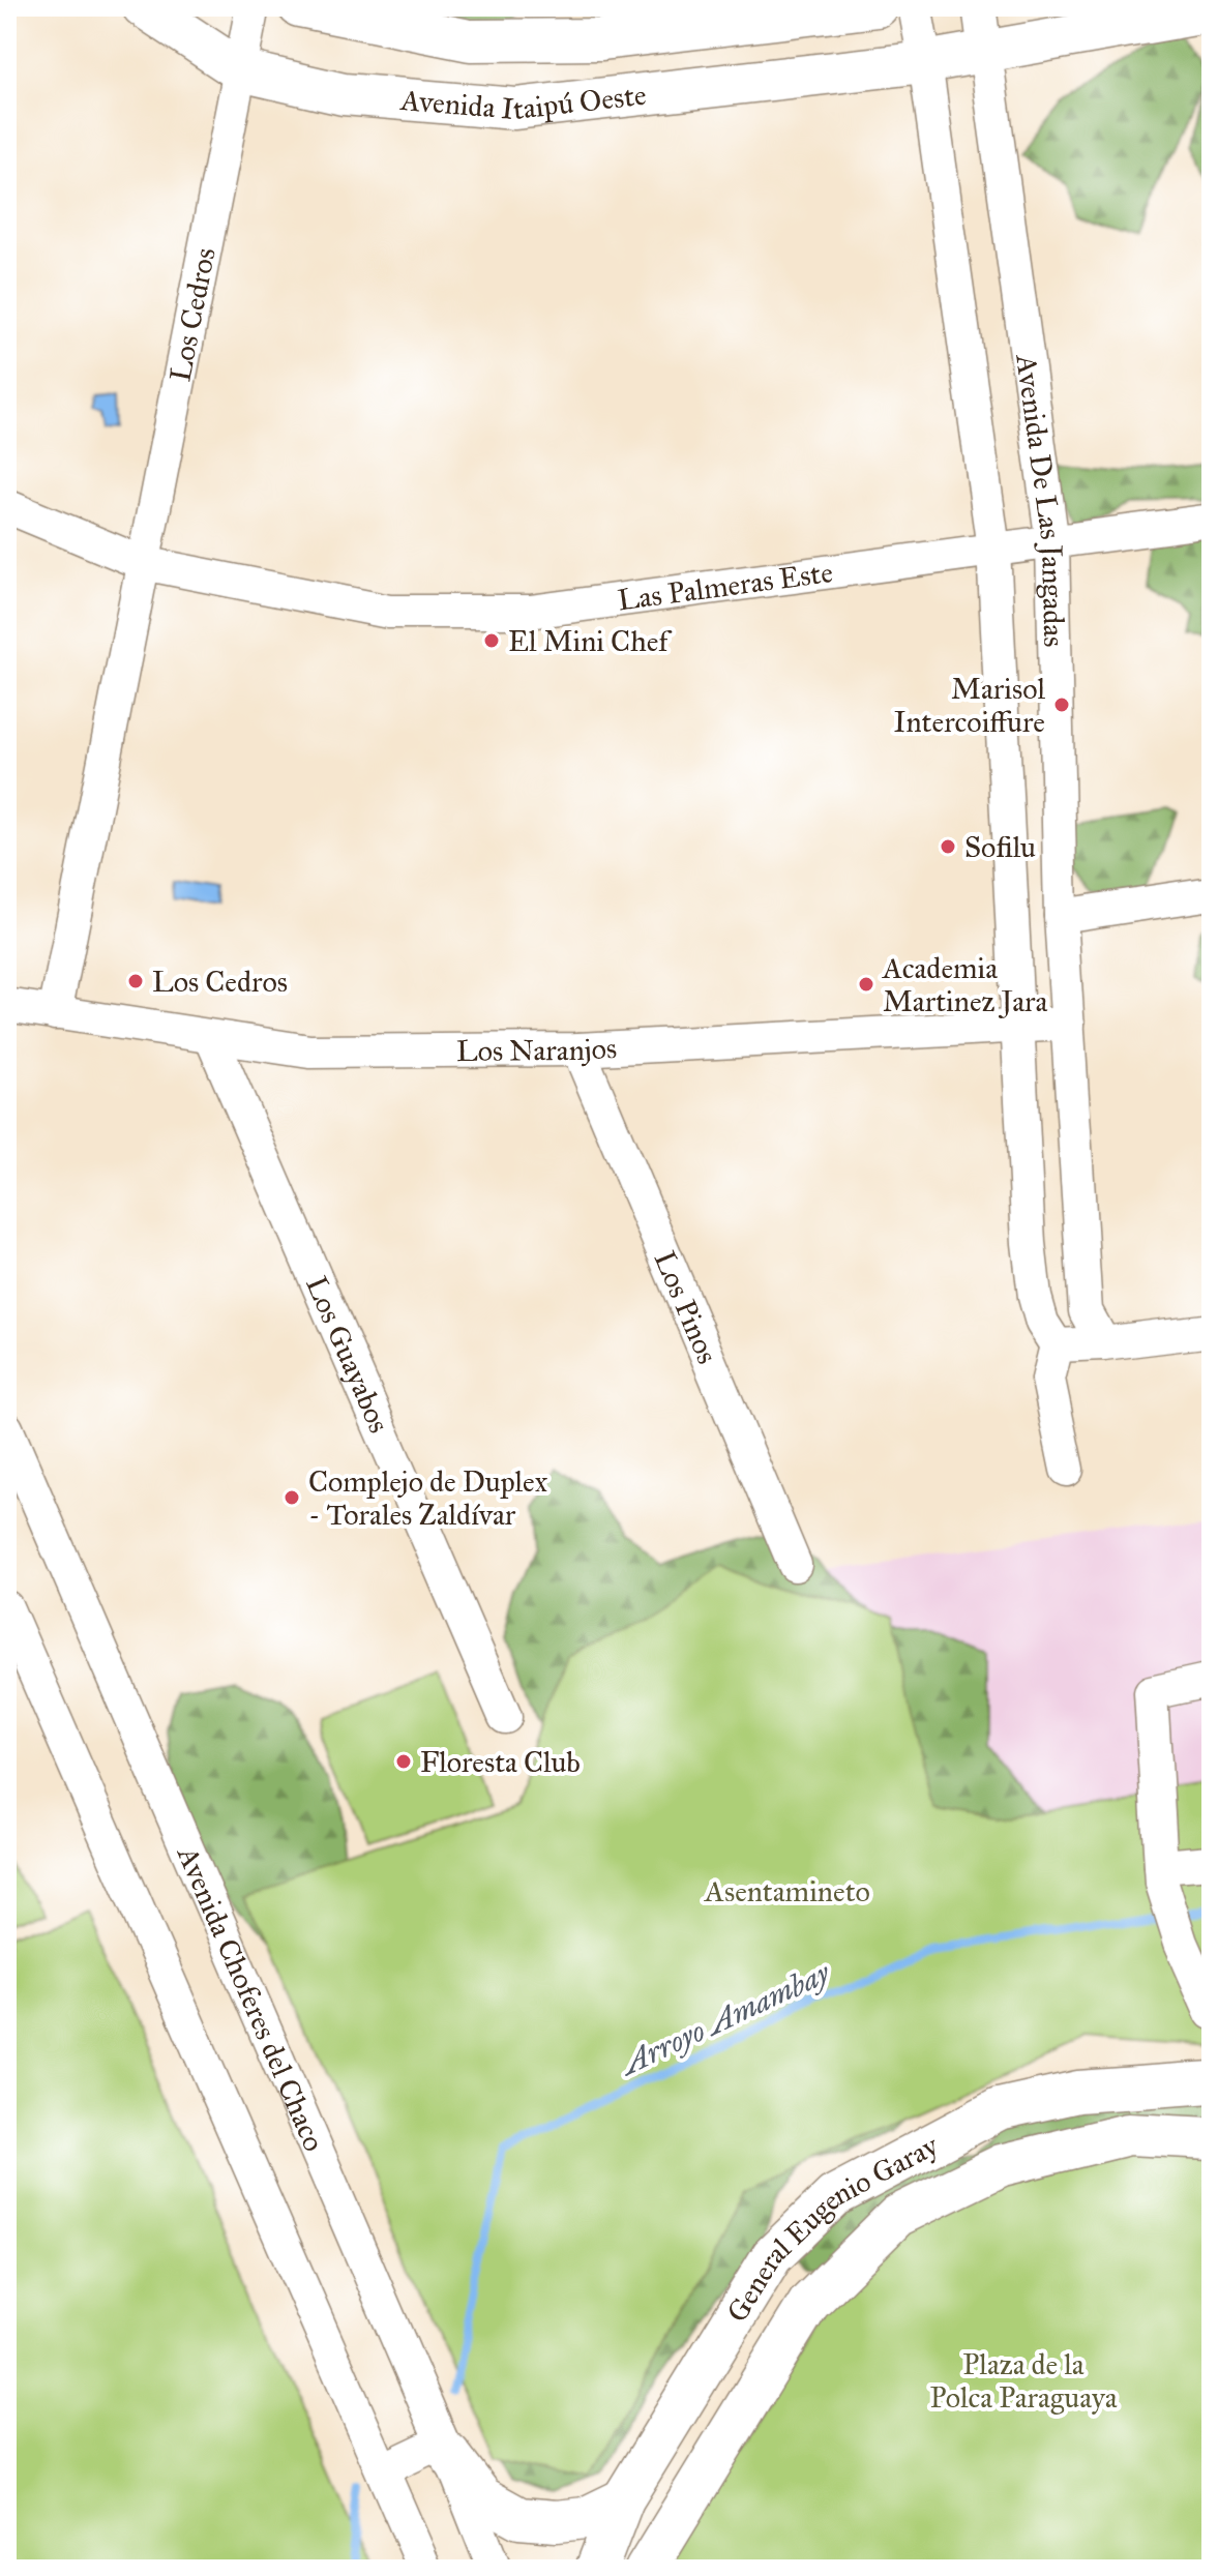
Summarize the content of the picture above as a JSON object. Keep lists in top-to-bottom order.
{
  "streets": {
    "street": [
      "Avenida Itaipú Oeste",
      "Los Cedros",
      "Avenida De Las Jangadas",
      "Las Palmeras Este",
      "Los Naranjos",
      "Los Pinos",
      "Los Guayabos",
      "Avenida Choferes del Chaco",
      "General Eugenio Garay"
    ]
  },
  "crossings": [
    ["Avenida Itaipú Oeste", "Los Cedros"],
    ["Avenida Itaipú Oeste", "Avenida De Las Jangadas"],
    ["Los Cedros", "Las Palmeras Este"],
    ["Los Cedros", "Los Naranjos"],
    ["Avenida De Las Jangadas", "Las Palmeras Este"],
    ["Avenida De Las Jangadas", "Los Naranjos"],
    ["Los Naranjos", "Los Pinos"],
    ["Los Naranjos", "Los Guayabos"]
  ],
  "water": ["Arroyo Amambay"],
  "parks": ["Asentamineto", "Plaza de la Polca Paraguaya"],
  "places": [
    "El Mini Chef",
    "Marisol Intercoiffure",
    "Sofilu",
    "Los Cedros",
    "Academia Martinez Jara",
    "Complejo de Duplex - Torales Zaldívar",
    "Floresta Club"
  ]
}
